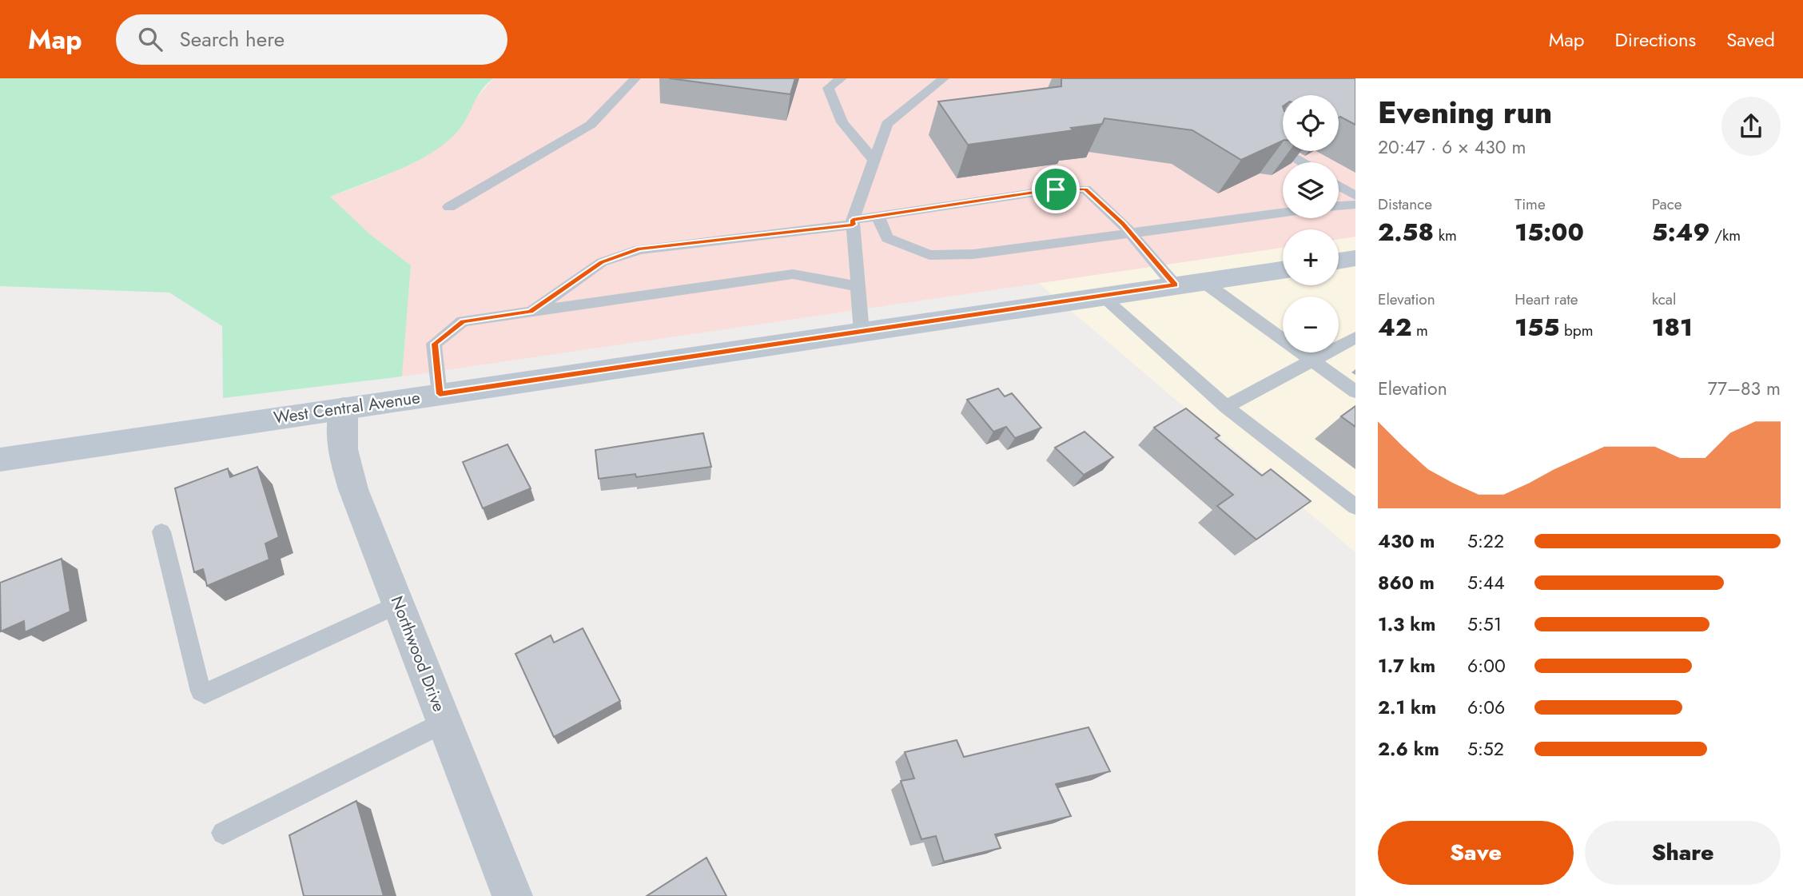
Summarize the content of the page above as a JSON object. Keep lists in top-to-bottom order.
{
  "streets": {
    "main road": ["West Central Avenue"],
    "street": ["Northwood Drive"]
  },
  "crossings": [
    ["West Central Avenue", "Northwood Drive"]
  ],
  "page": {
    "header": "Map",
    "search": "Search here",
    "nav": ["Map", "Directions", "Saved"],
    "heading": ["Evening run", "20:47 · 6 × 430 m"],
    "map_buttons": ["+", "−"],
    "stats": [
      ["Distance", "2.58 km"],
      ["Time", "15:00"],
      ["Pace", "5:49 /km"],
      ["Elevation", "42 m"],
      ["Heart rate", "155 bpm"],
      ["kcal", "181"]
    ],
    "chart": ["Elevation", "77–83 m"],
    "list": [
      {
        "name": "430 m",
        "note": "5:22"
      },
      {
        "name": "860 m",
        "note": "5:44"
      },
      {
        "name": "1.3 km",
        "note": "5:51"
      },
      {
        "name": "1.7 km",
        "note": "6:00"
      },
      {
        "name": "2.1 km",
        "note": "6:06"
      },
      {
        "name": "2.6 km",
        "note": "5:52"
      }
    ],
    "buttons": ["Save", "Share"]
  }
}
